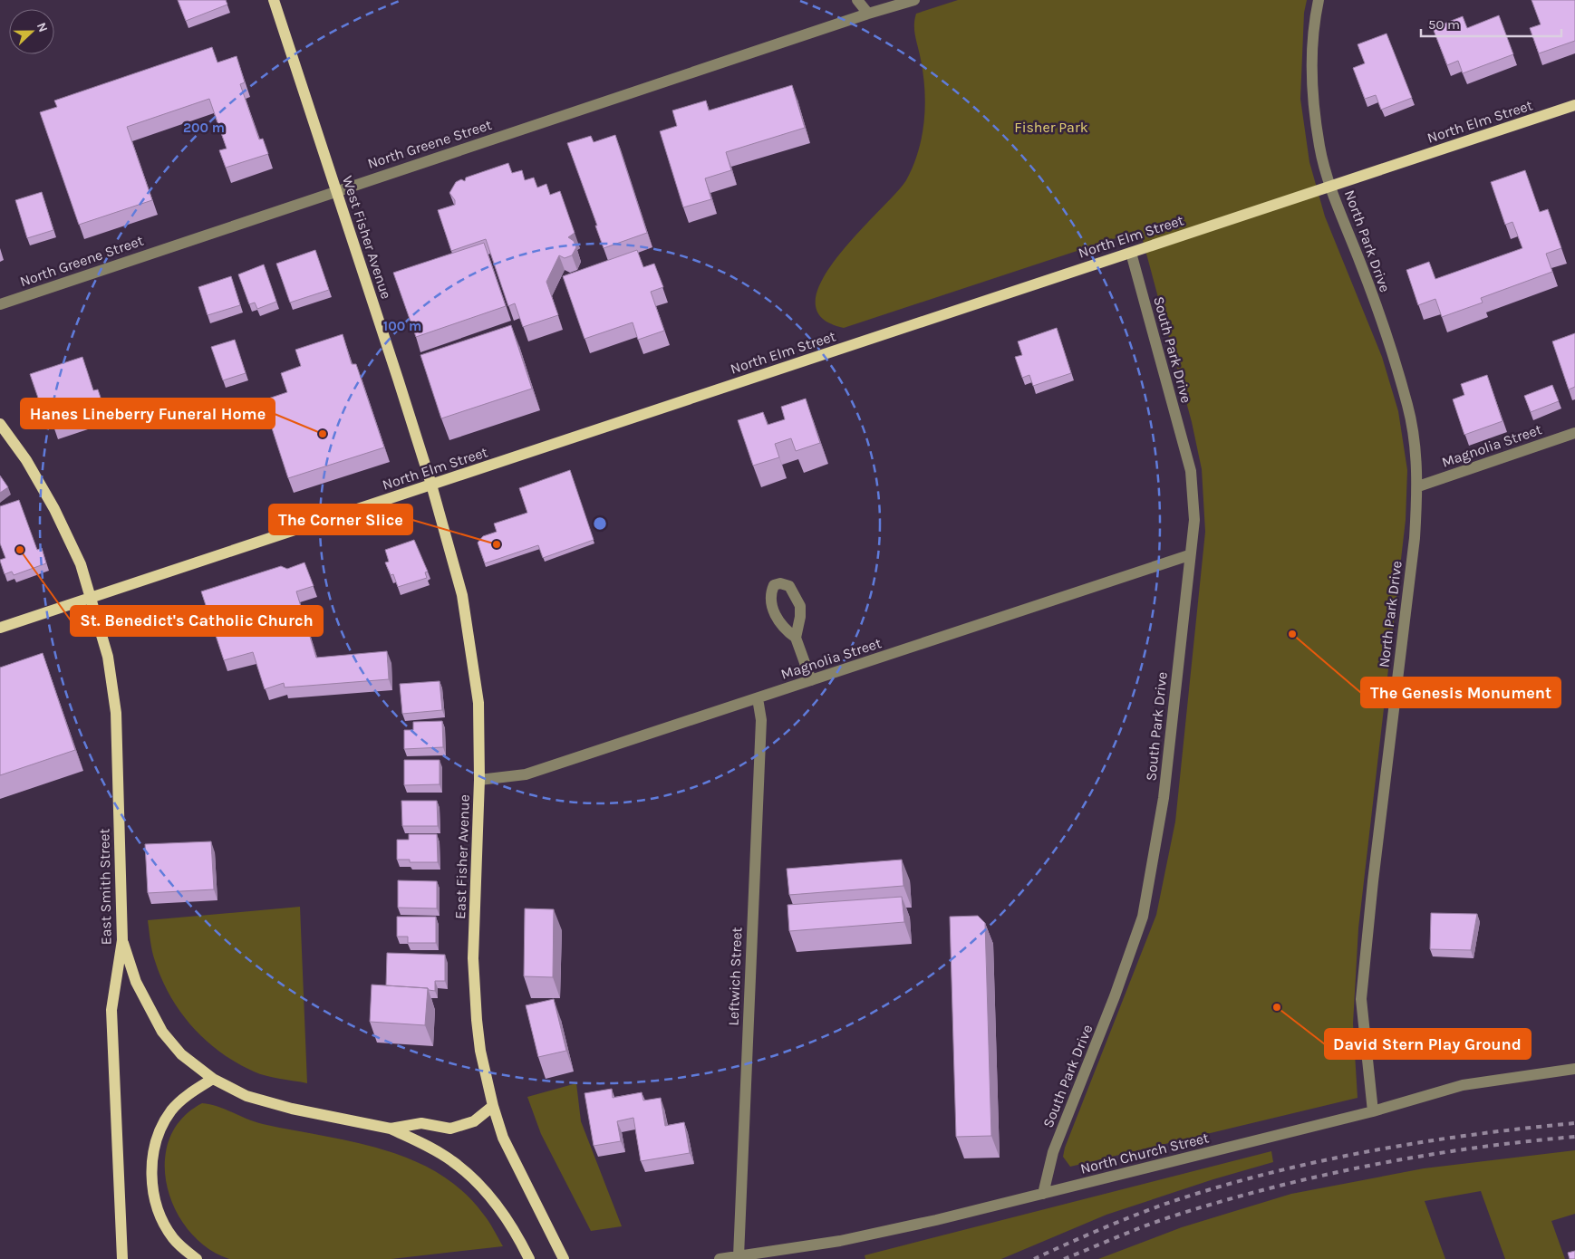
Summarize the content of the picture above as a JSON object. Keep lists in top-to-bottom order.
{
  "streets": {
    "main road": [
      "North Elm Street",
      "West Fisher Avenue",
      "East Fisher Avenue",
      "East Smith Street"
    ],
    "street": [
      "North Greene Street",
      "North Park Drive",
      "South Park Drive",
      "Magnolia Street",
      "Leftwich Street",
      "North Church Street"
    ]
  },
  "crossings": [
    ["North Elm Street", "West Fisher Avenue"],
    ["North Elm Street", "North Park Drive"],
    ["North Elm Street", "South Park Drive"],
    ["North Elm Street", "East Fisher Avenue"],
    ["North Elm Street", "East Smith Street"],
    ["North Greene Street", "West Fisher Avenue"],
    ["West Fisher Avenue", "East Fisher Avenue"],
    ["North Park Drive", "Magnolia Street"],
    ["North Park Drive", "North Church Street"],
    ["South Park Drive", "Magnolia Street"],
    ["South Park Drive", "North Church Street"],
    ["Magnolia Street", "East Fisher Avenue"],
    ["Magnolia Street", "Leftwich Street"],
    ["Leftwich Street", "North Church Street"]
  ],
  "parks": ["Fisher Park"],
  "places": [
    "Hanes Lineberry Funeral Home",
    "The Corner Slice",
    "St. Benedict's Catholic Church",
    "The Genesis Monument",
    "David Stern Play Ground"
  ],
  "scale_bar": "50 m",
  "north": "right",
  "rings": ["200 m", "100 m"]
}
